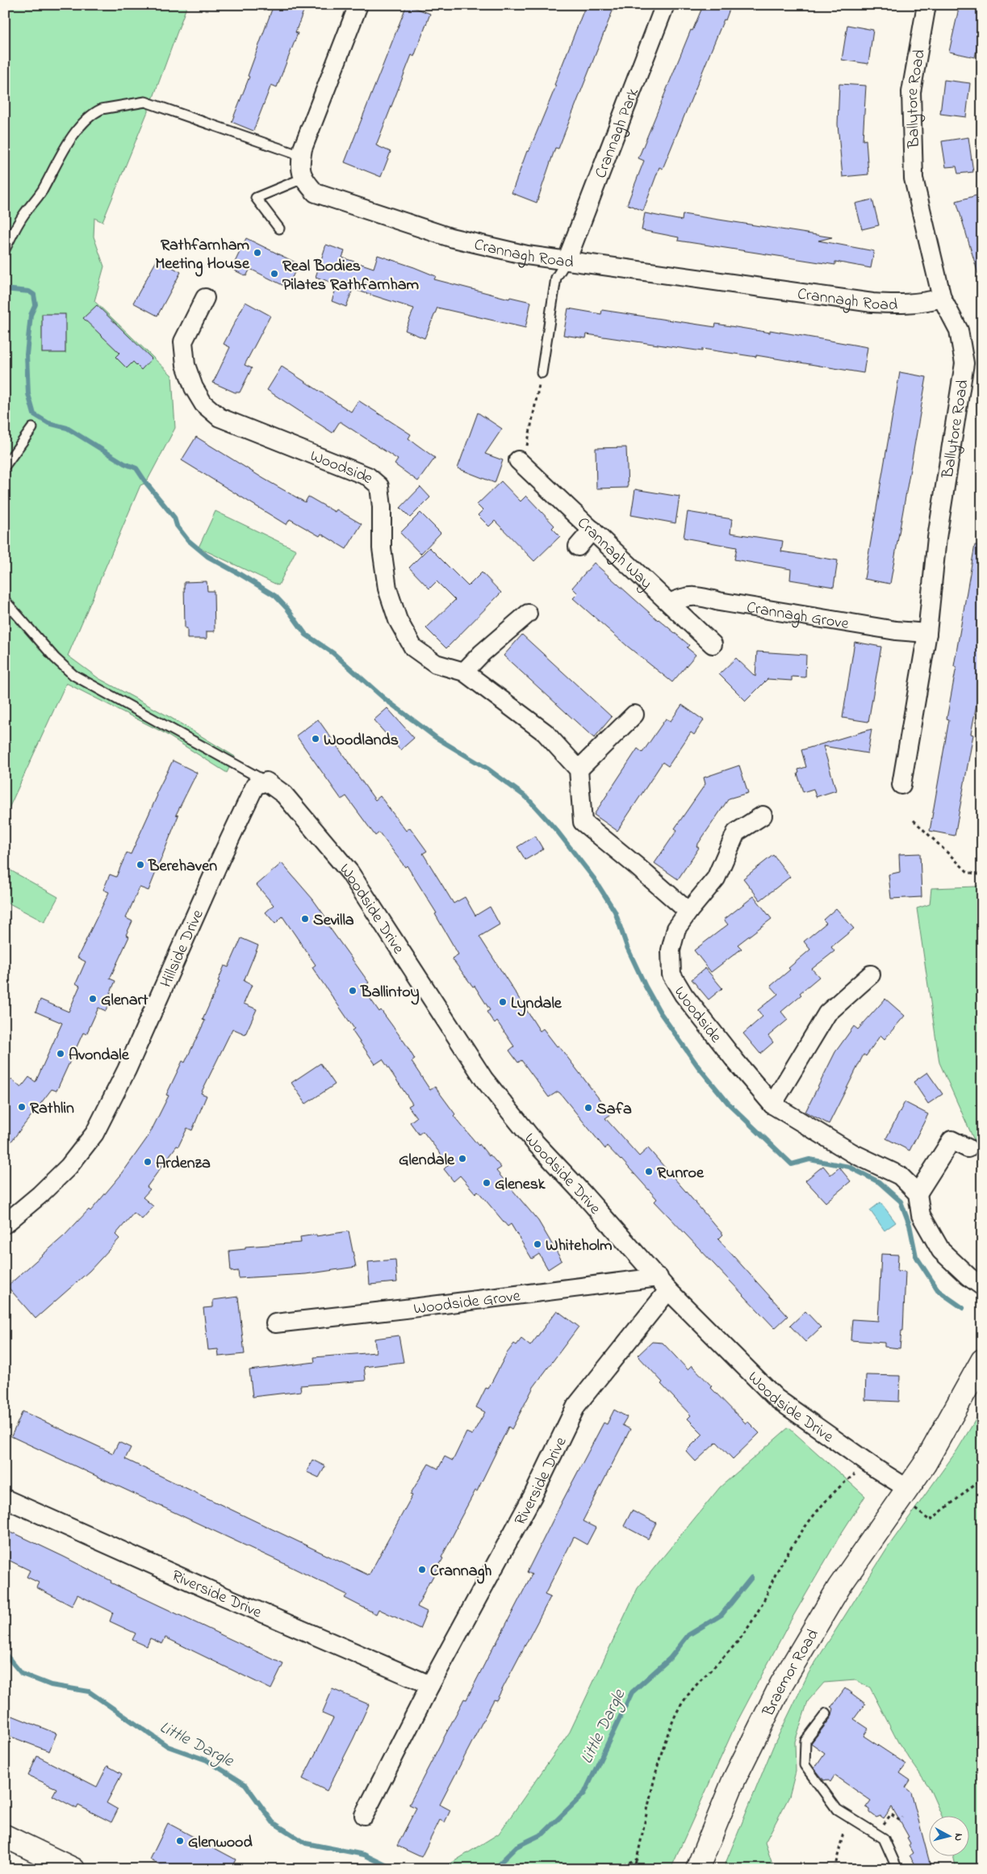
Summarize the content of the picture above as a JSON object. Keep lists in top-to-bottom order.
{
  "streets": {
    "main road": ["Braemor Road"],
    "street": [
      "Ballytore Road",
      "Crannagh Park",
      "Crannagh Road",
      "Woodside",
      "Crannagh Way",
      "Crannagh Grove",
      "Woodside Drive",
      "Hillside Drive",
      "Woodside Grove",
      "Riverside Drive"
    ]
  },
  "crossings": [
    ["Ballytore Road", "Crannagh Road"],
    ["Ballytore Road", "Crannagh Grove"],
    ["Crannagh Park", "Crannagh Road"],
    ["Crannagh Way", "Crannagh Grove"],
    ["Woodside Drive", "Hillside Drive"],
    ["Woodside Drive", "Woodside Grove"],
    ["Woodside Drive", "Riverside Drive"],
    ["Woodside Drive", "Braemor Road"],
    ["Woodside Grove", "Riverside Drive"]
  ],
  "water": ["Little Dargle"],
  "places": [
    "Rathfarnham Meeting House",
    "Real Bodies Pilates Rathfarnham",
    "Woodlands",
    "Berehaven",
    "Sevilla",
    "Ballintoy",
    "Glenart",
    "Lyndale",
    "Avondale",
    "Rathlin",
    "Safa",
    "Glendale",
    "Ardenza",
    "Runroe",
    "Glenesk",
    "Whiteholm",
    "Crannagh",
    "Glenwood"
  ],
  "north": "right"
}
